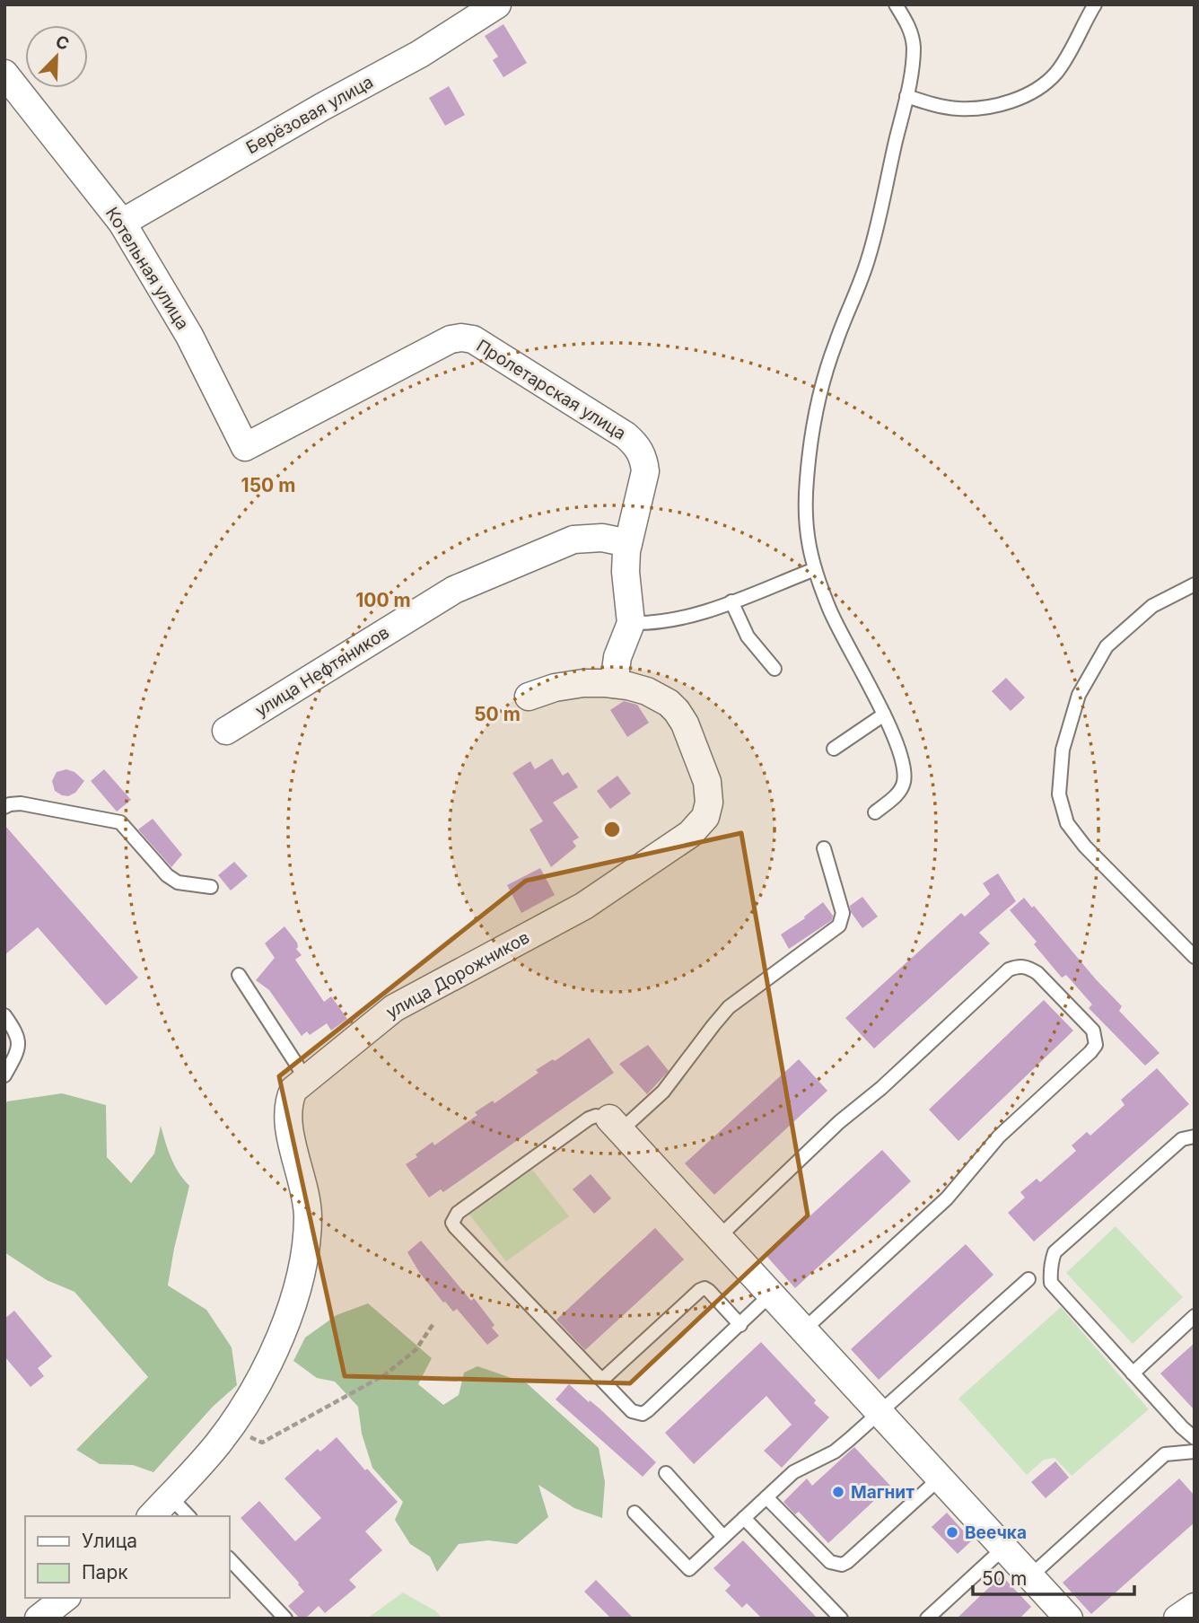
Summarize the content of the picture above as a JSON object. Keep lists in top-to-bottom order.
{
  "streets": {
    "street": [
      "Берёзовая улица",
      "Котельная улица",
      "Пролетарская улица",
      "улица Нефтяников",
      "улица Дорожников"
    ]
  },
  "crossings": [
    ["Берёзовая улица", "Котельная улица"],
    ["Котельная улица", "Пролетарская улица"],
    ["Пролетарская улица", "улица Нефтяников"],
    ["Пролетарская улица", "улица Дорожников"]
  ],
  "places": ["Магнит", "Веечка"],
  "legend": ["Улица", "Парк"],
  "scale_bar": "50 m",
  "north": "top right",
  "rings": ["150 m", "100 m", "50 m"]
}
